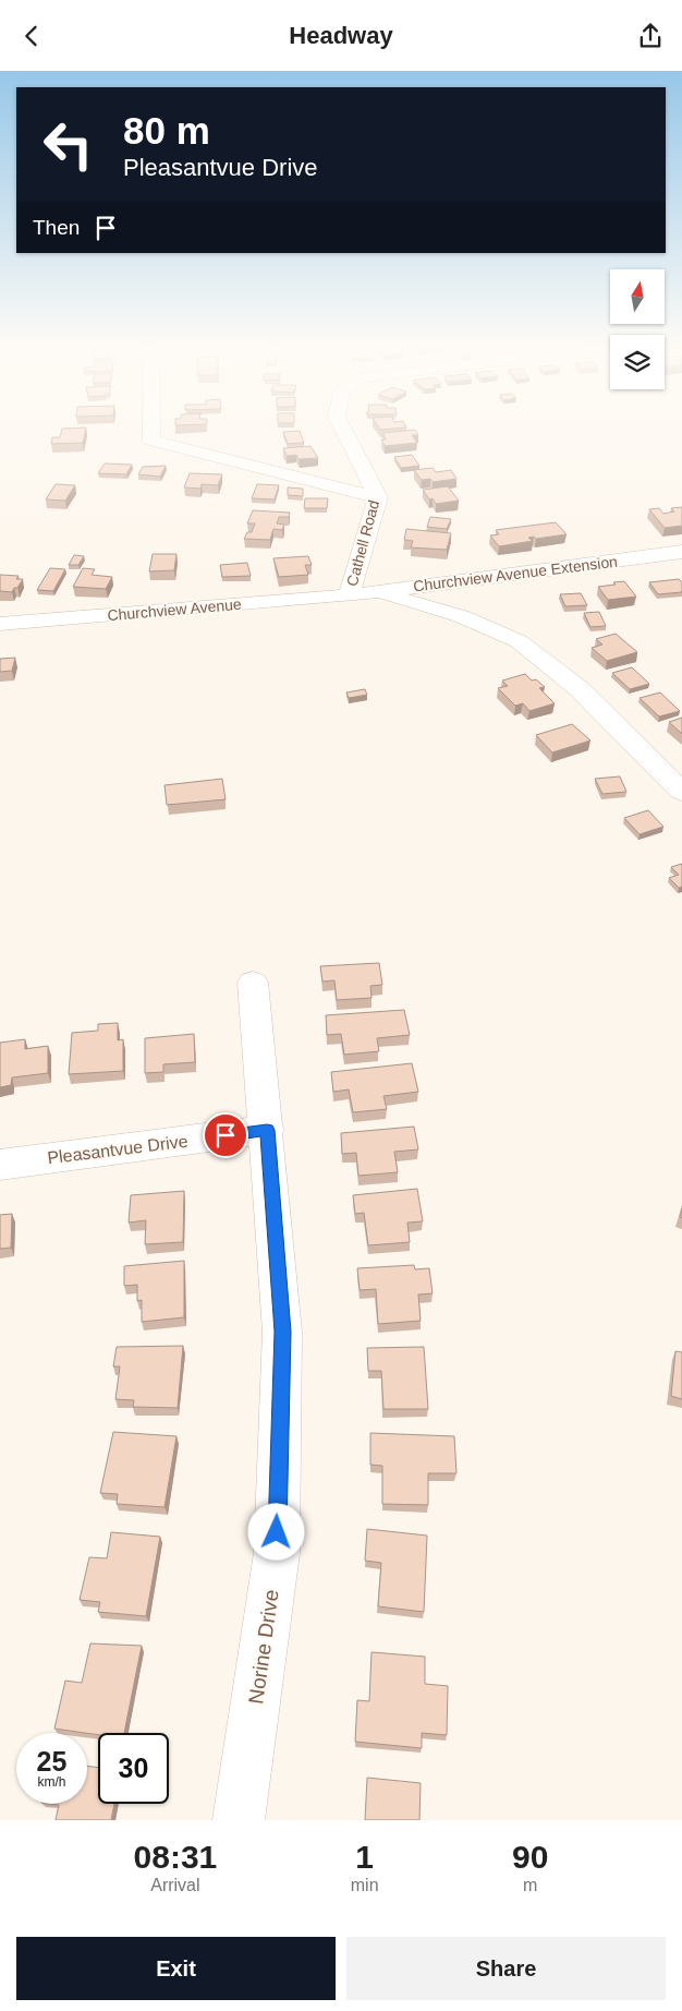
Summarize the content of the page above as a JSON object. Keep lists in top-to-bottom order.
{
  "streets": {
    "street": [
      "Cathell Road",
      "Churchview Avenue Extension",
      "Churchview Avenue",
      "Pleasantvue Drive",
      "Norine Drive"
    ]
  },
  "crossings": [
    ["Cathell Road", "Churchview Avenue Extension"],
    ["Cathell Road", "Churchview Avenue"],
    ["Churchview Avenue Extension", "Churchview Avenue"],
    ["Pleasantvue Drive", "Norine Drive"]
  ],
  "north": "top",
  "page": {
    "header": "Headway",
    "turn": ["80 m", "Pleasantvue Drive"],
    "then": "Then",
    "speed": "25 km/h",
    "limit": "30",
    "eta": [
      "08:31",
      "Arrival",
      "1",
      "min",
      "90",
      "m"
    ],
    "buttons": ["Exit", "Share"]
  }
}
